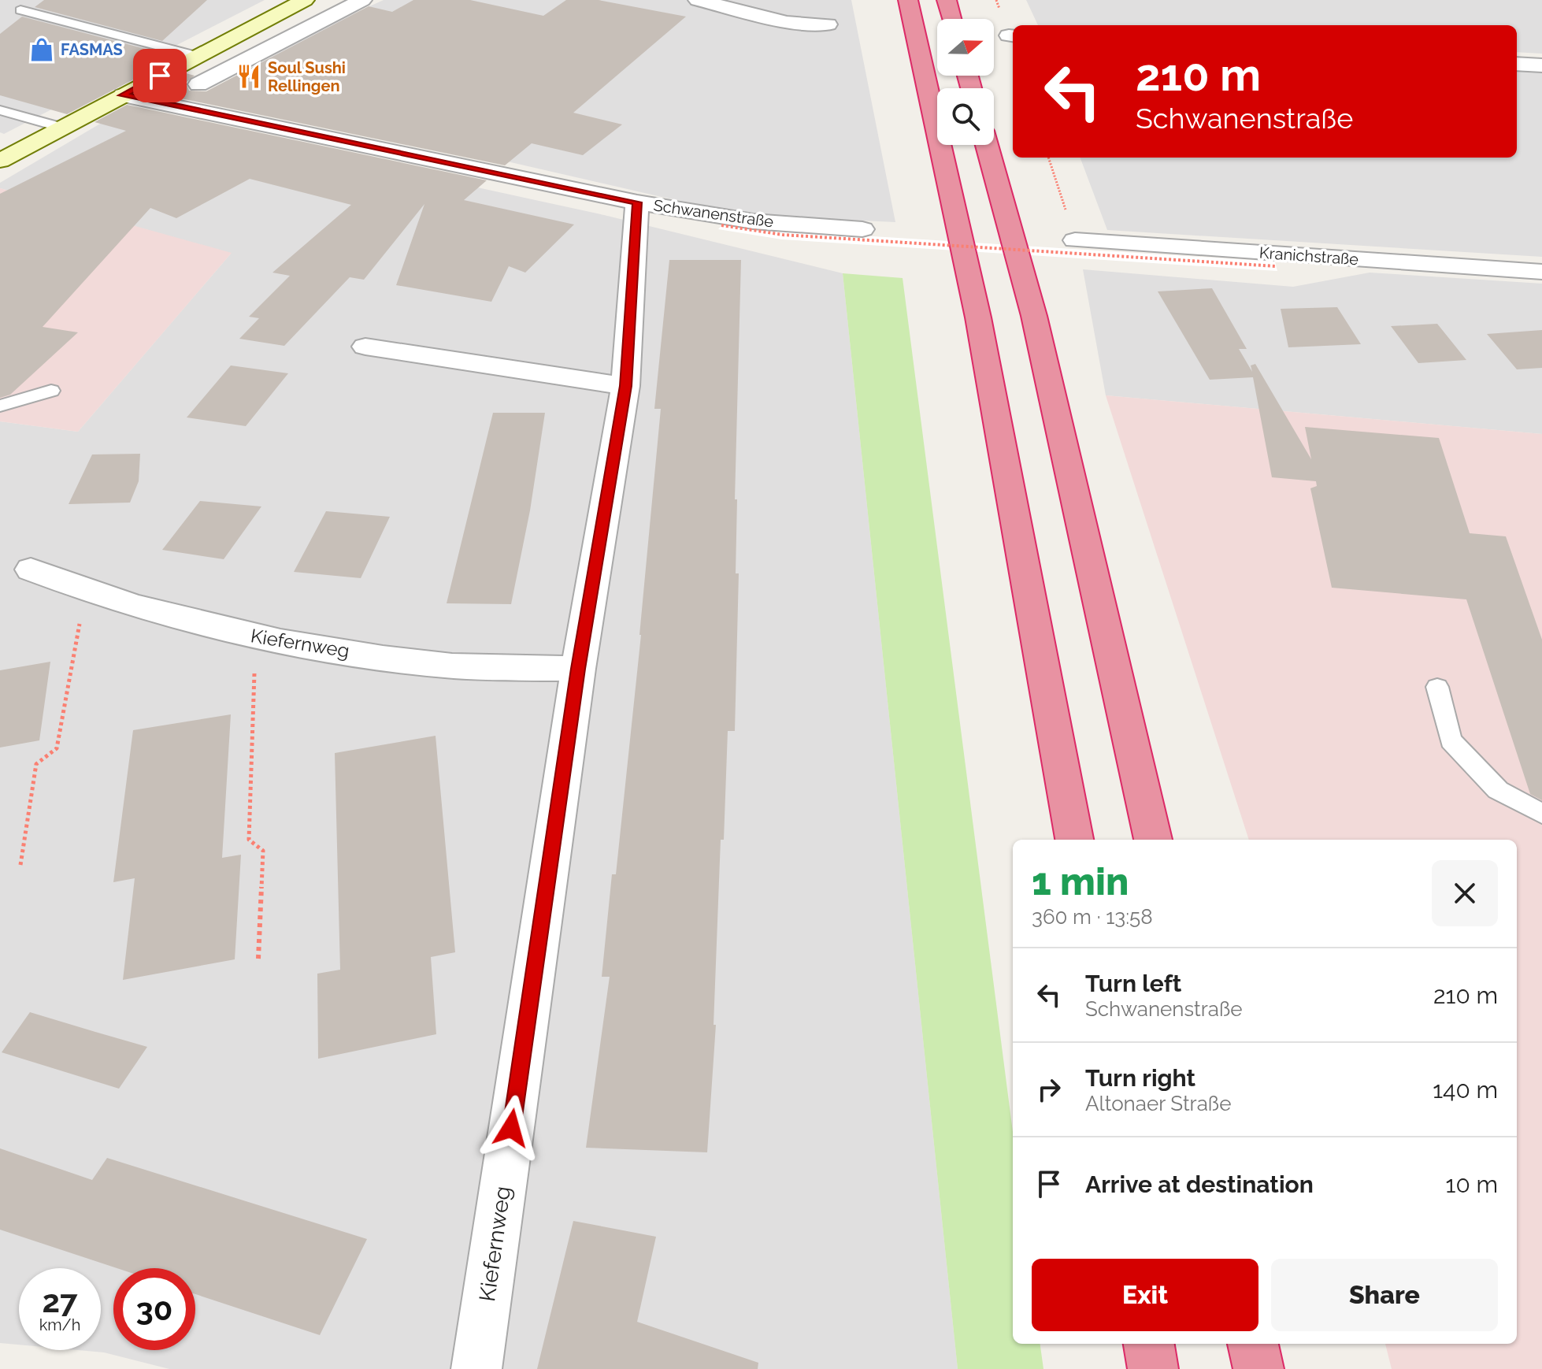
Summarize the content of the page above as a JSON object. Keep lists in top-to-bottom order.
{
  "streets": {
    "street": ["Schwanenstraße", "Kranichstraße", "Kiefernweg"]
  },
  "crossings": [
    ["Schwanenstraße", "Kiefernweg"]
  ],
  "places": {
    "shop": ["FASMAS"],
    "restaurant": ["Soul Sushi Rellingen"]
  },
  "north": "right",
  "page": {
    "turn": ["210 m", "Schwanenstraße"],
    "heading": ["1 min", "360 m · 13:58"],
    "list": [
      {
        "name": "Turn left",
        "note": "Schwanenstraße",
        "value": "210 m"
      },
      {
        "name": "Turn right",
        "note": "Altonaer Straße",
        "value": "140 m"
      },
      {
        "name": "Arrive at destination",
        "value": "10 m"
      }
    ],
    "buttons": ["Exit", "Share"],
    "speed": "27 km/h",
    "limit": "30"
  }
}
